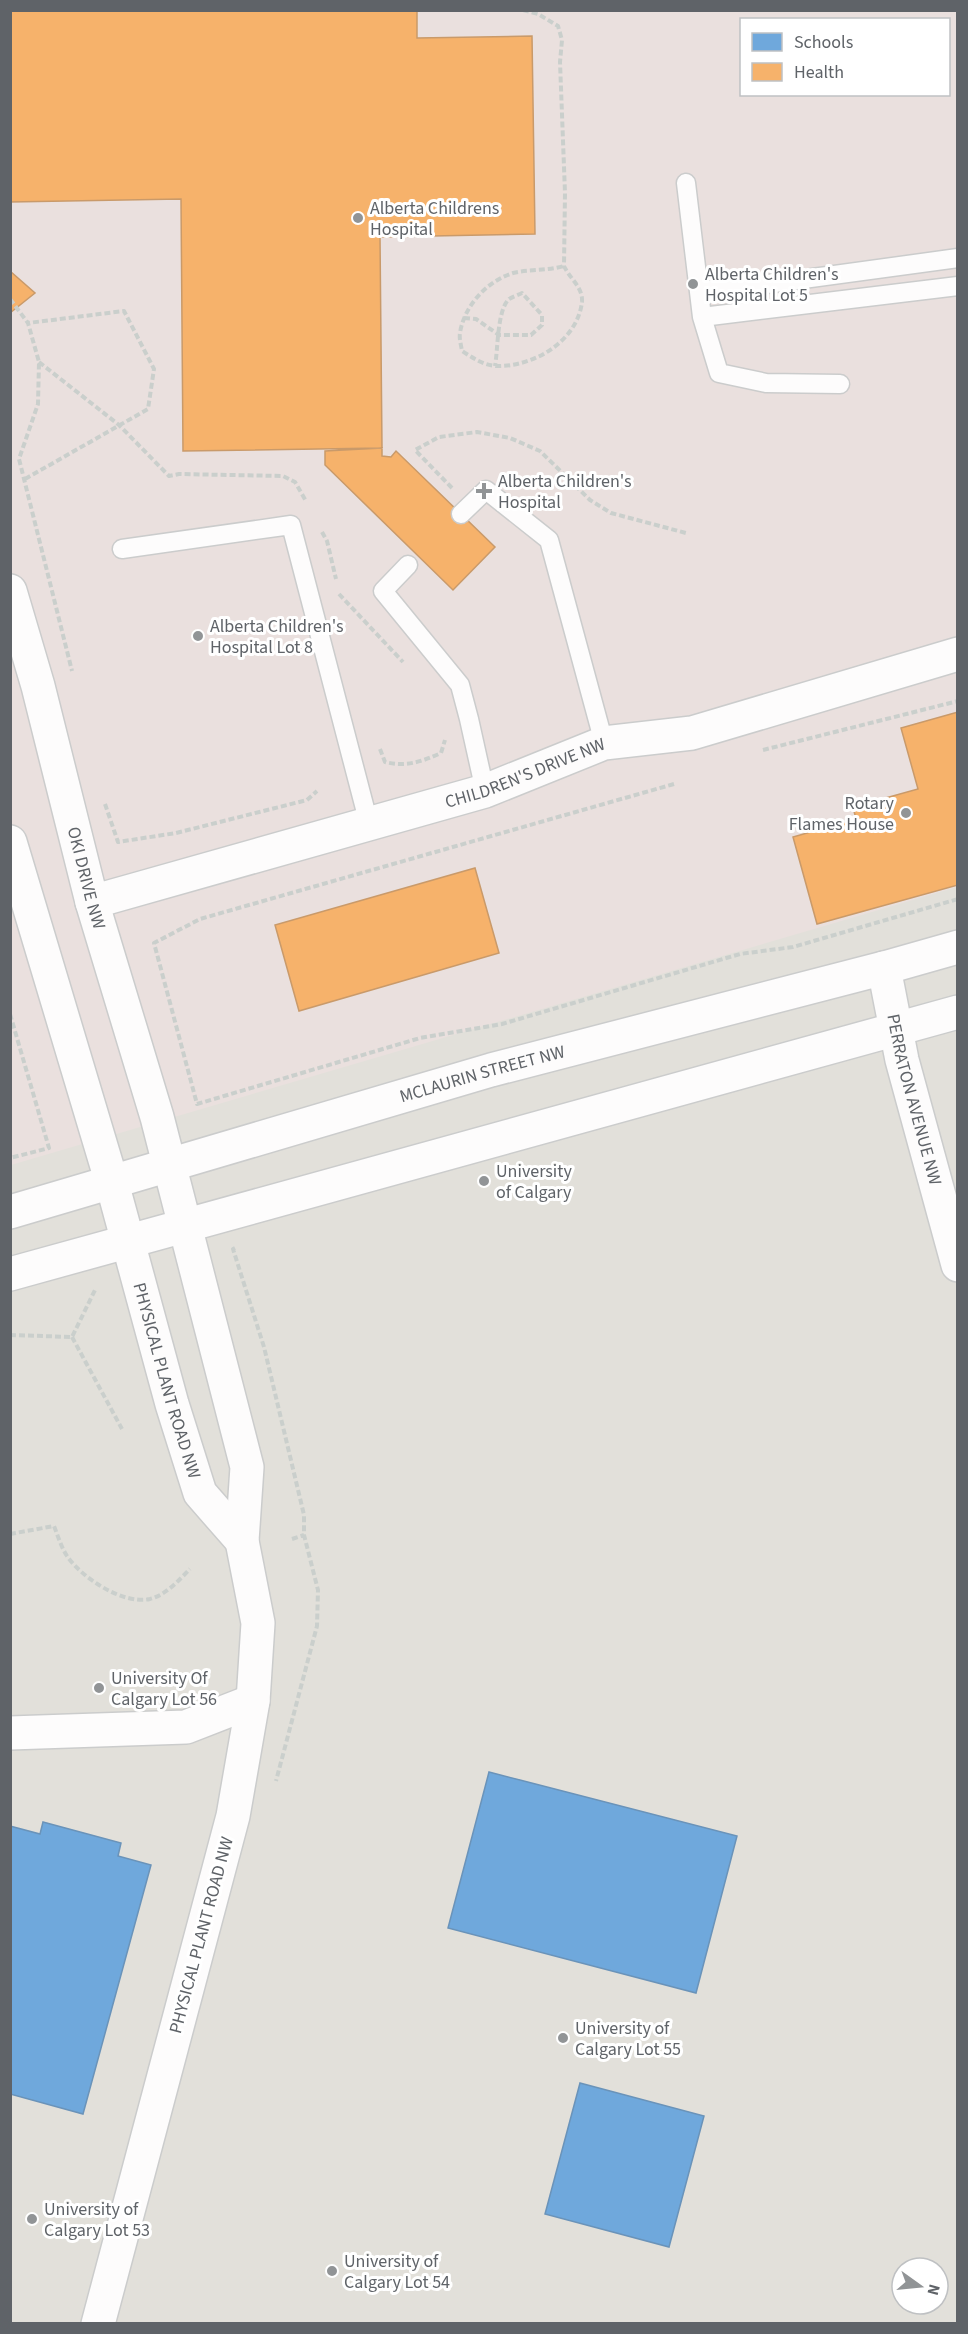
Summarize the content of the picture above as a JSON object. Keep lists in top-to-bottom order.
{
  "streets": {
    "street": [
      "CHILDREN'S DRIVE NW",
      "OKI DRIVE NW",
      "MCLAURIN STREET NW",
      "PERRATON AVENUE NW",
      "PHYSICAL PLANT ROAD NW"
    ]
  },
  "crossings": [
    ["CHILDREN'S DRIVE NW", "OKI DRIVE NW"],
    ["OKI DRIVE NW", "MCLAURIN STREET NW"],
    ["OKI DRIVE NW", "PHYSICAL PLANT ROAD NW"],
    ["MCLAURIN STREET NW", "PERRATON AVENUE NW"],
    ["MCLAURIN STREET NW", "PHYSICAL PLANT ROAD NW"]
  ],
  "places": {
    "other": [
      "Alberta Childrens Hospital",
      "Alberta Children's Hospital Lot 5",
      "Alberta Children's Hospital Lot 8",
      "Rotary Flames House",
      "University of Calgary",
      "University Of Calgary Lot 56",
      "University of Calgary Lot 55",
      "University of Calgary Lot 53",
      "University of Calgary Lot 54"
    ],
    "health": ["Alberta Children's Hospital"]
  },
  "legend": ["Schools", "Health"],
  "north": "right"
}
